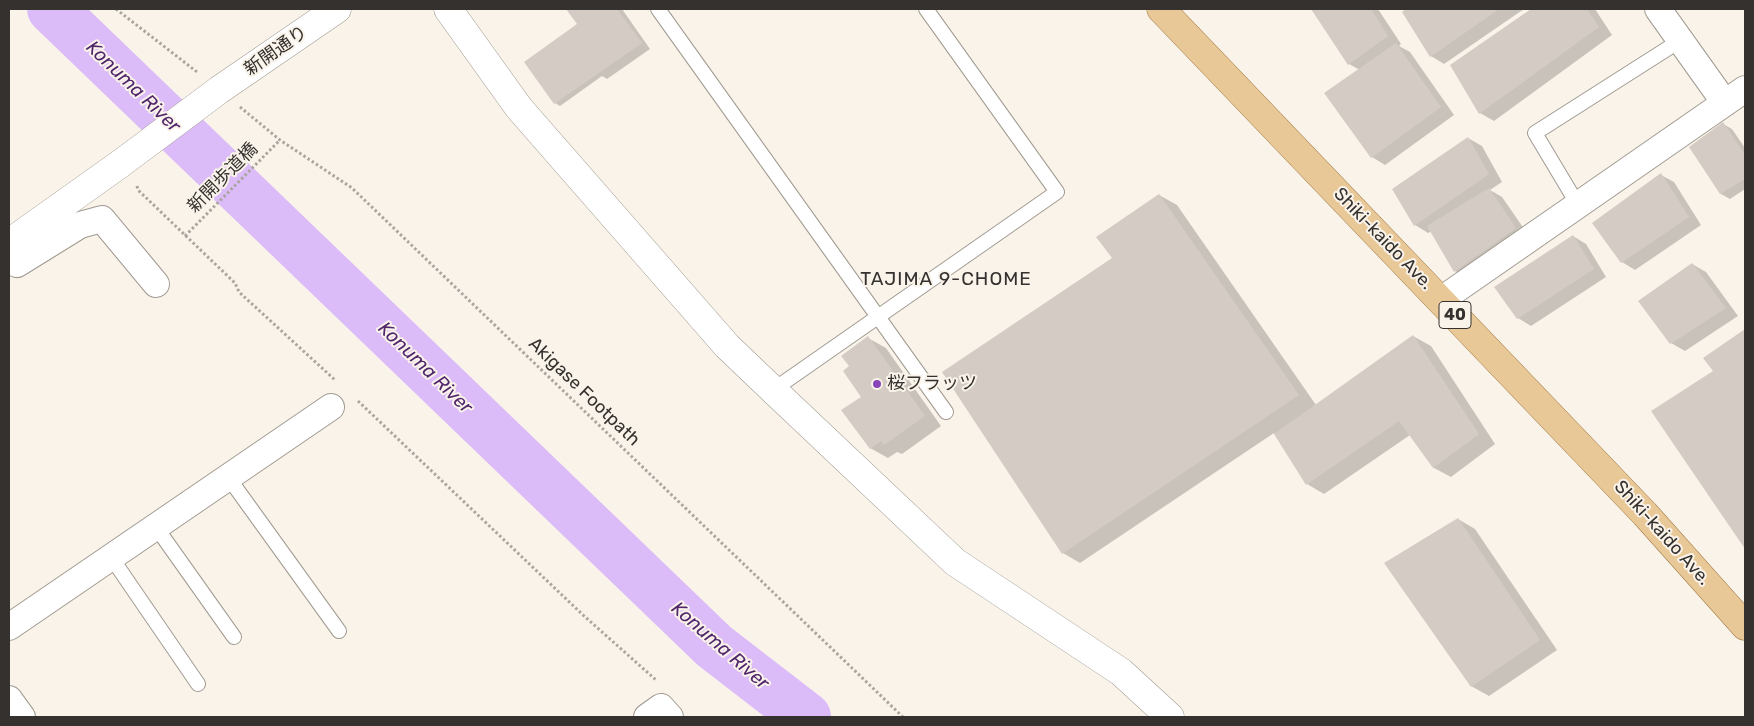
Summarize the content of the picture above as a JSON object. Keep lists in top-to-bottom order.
{
  "streets": {
    "main road": ["Shiki-kaido Ave.", "40"],
    "street": ["新開通り"],
    "path": ["新開歩道橋", "Akigase Footpath"]
  },
  "crossings": [
    ["新開通り", "Akigase Footpath"],
    ["新開歩道橋", "Akigase Footpath"]
  ],
  "districts": ["TAJIMA 9-CHOME"],
  "water": ["Konuma River"],
  "places": ["桜フラッツ"]
}
